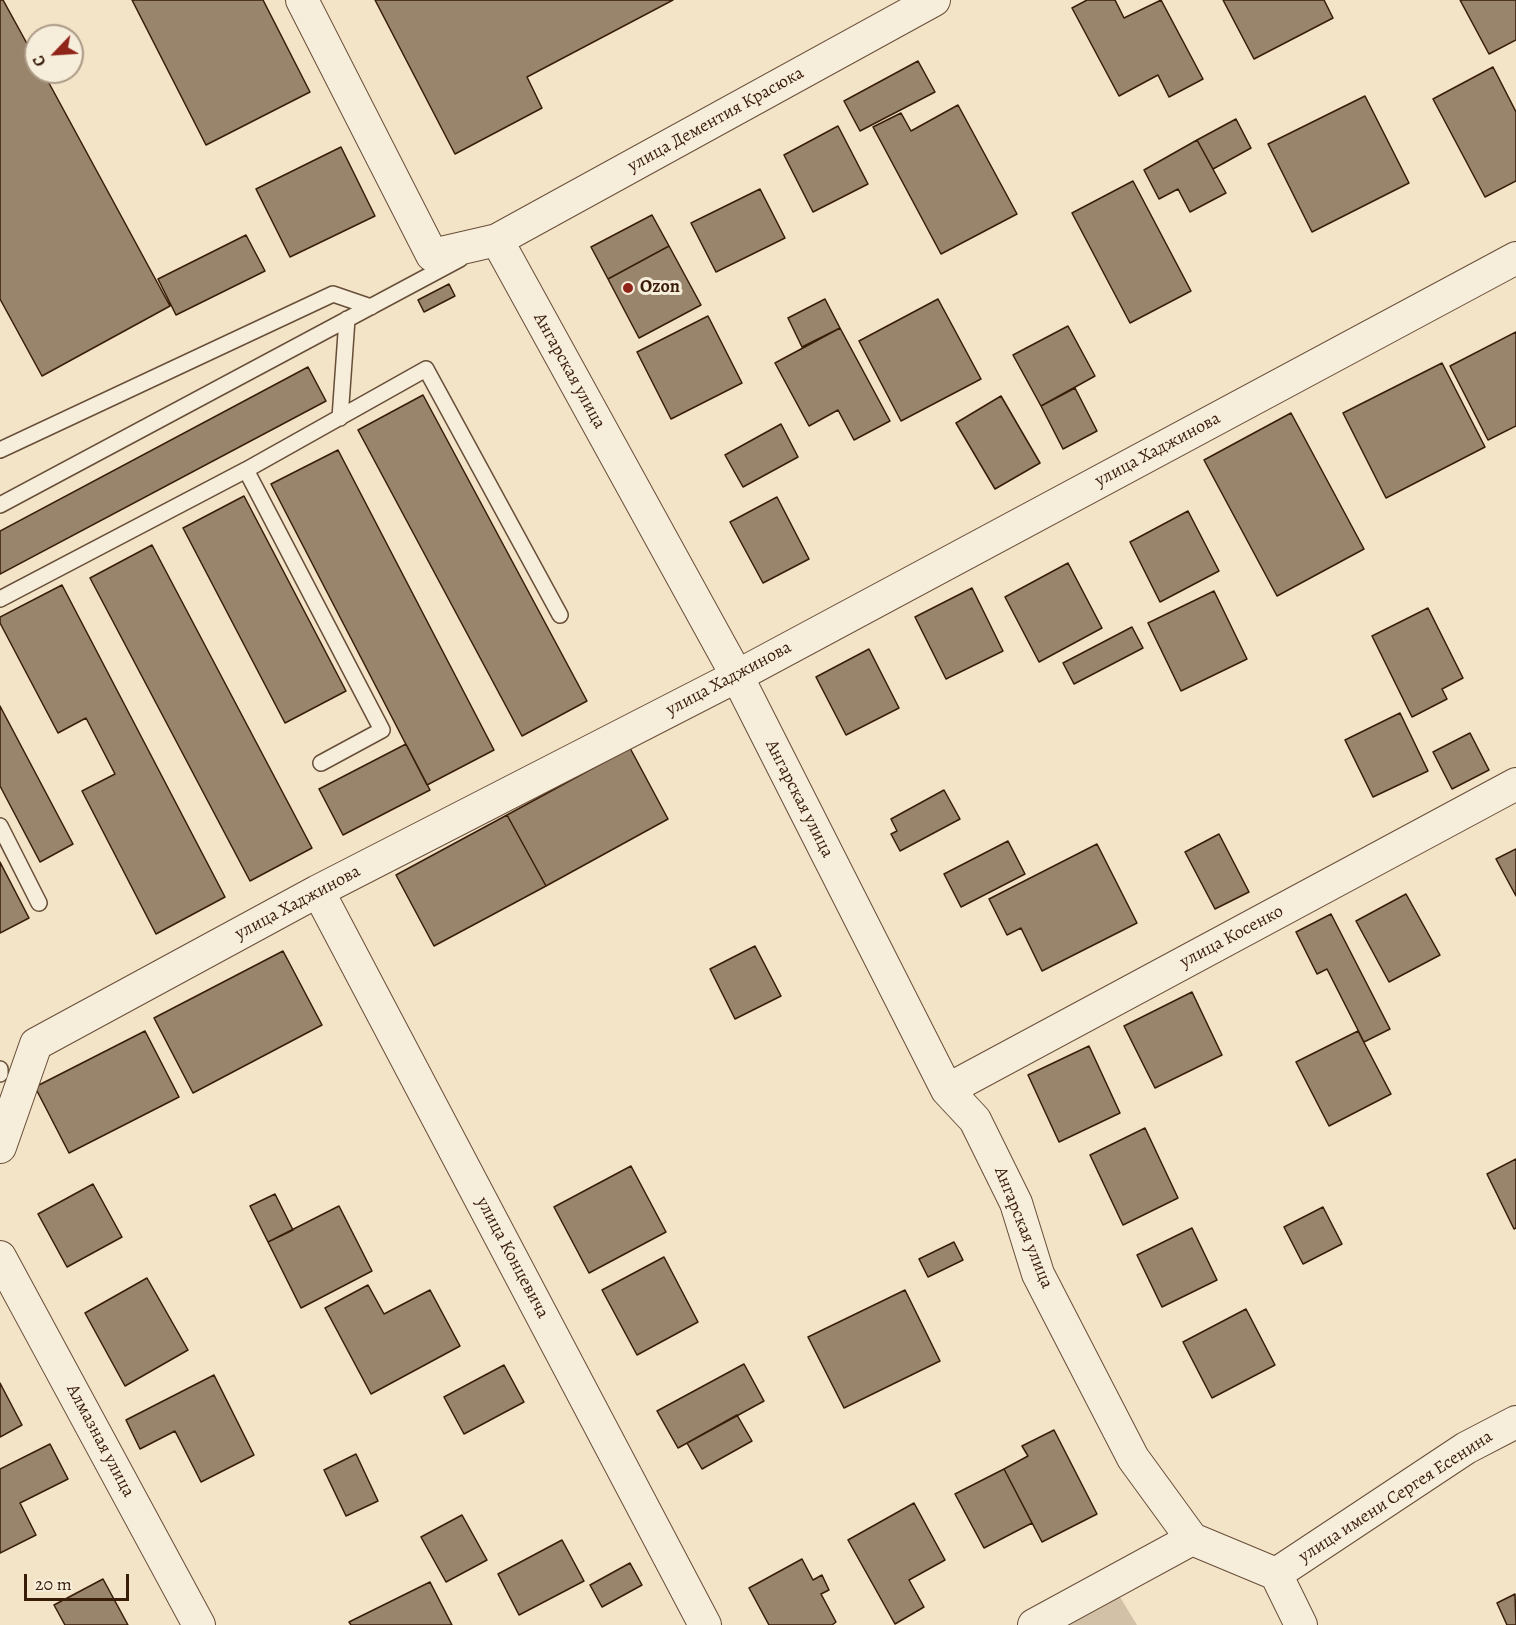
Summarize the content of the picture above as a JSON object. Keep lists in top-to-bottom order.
{
  "streets": {
    "street": [
      "улица Дементия Красюка",
      "Ангарская улица",
      "улица Хаджинова",
      "улица Косенко",
      "улица Концевича",
      "Алмазная улица",
      "улица имени Сергея Есенина"
    ]
  },
  "crossings": [
    ["улица Дементия Красюка", "Ангарская улица"],
    ["Ангарская улица", "улица Хаджинова"],
    ["Ангарская улица", "улица Косенко"],
    ["улица Хаджинова", "улица Концевича"]
  ],
  "places": ["Ozon"],
  "scale_bar": "20 m",
  "north": "bottom left"
}
